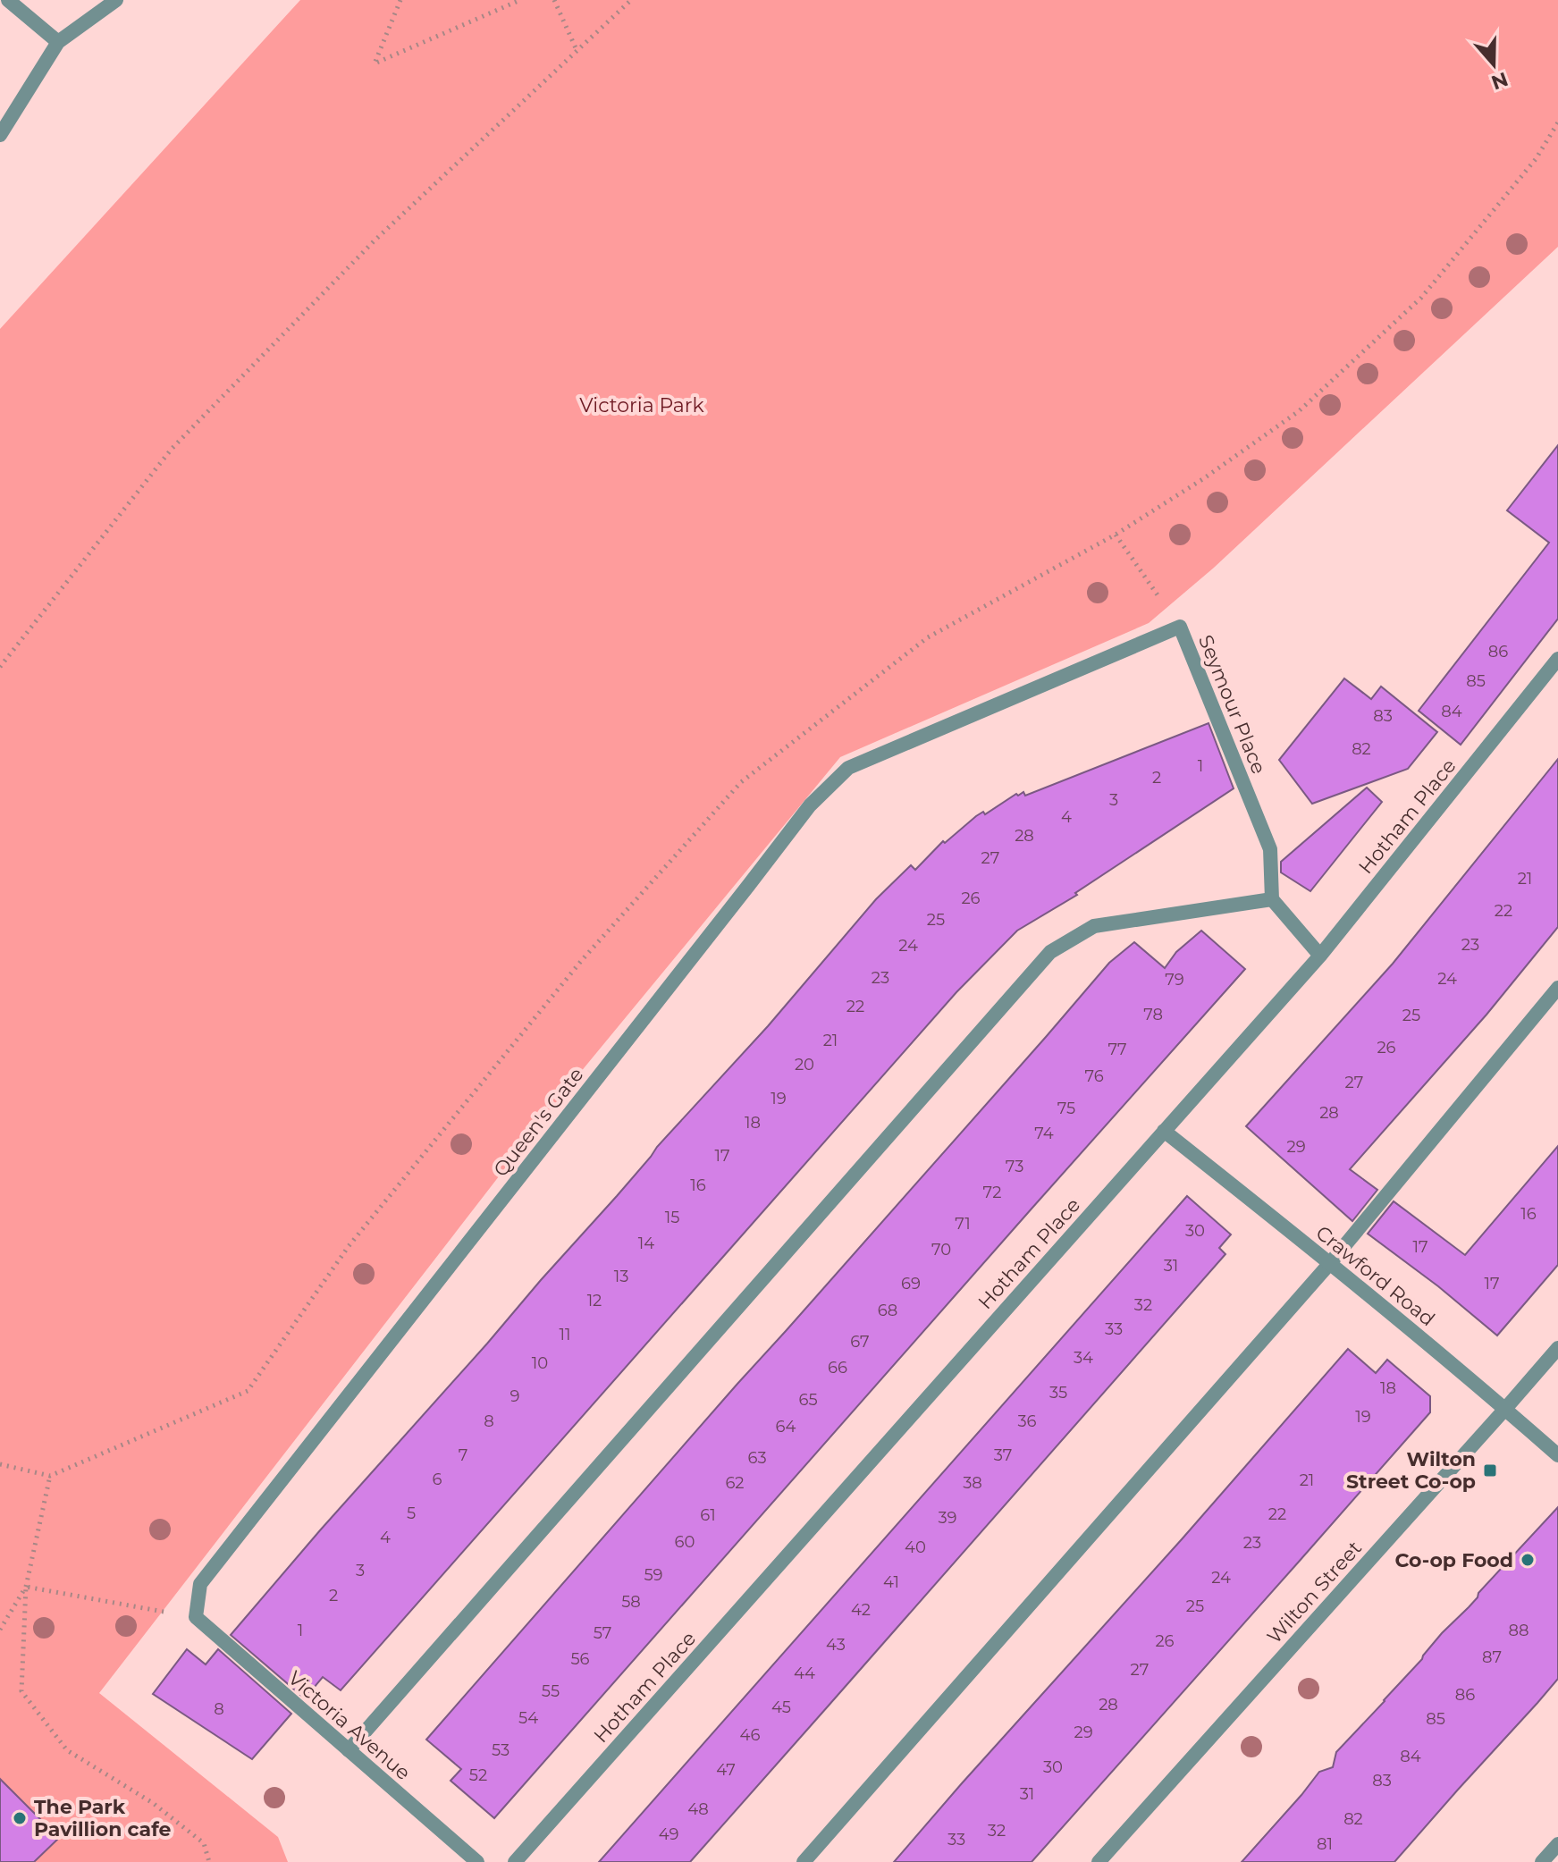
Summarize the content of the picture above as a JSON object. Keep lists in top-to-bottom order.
{
  "streets": {
    "street": [
      "Seymour Place",
      "Hotham Place",
      "Queen's Gate",
      "Crawford Road",
      "Wilton Street",
      "Victoria Avenue"
    ]
  },
  "crossings": [
    ["Seymour Place", "Queen's Gate"],
    ["Hotham Place", "Crawford Road"],
    ["Queen's Gate", "Victoria Avenue"],
    ["Crawford Road", "Wilton Street"]
  ],
  "parks": ["Victoria Park"],
  "places": {
    "transit": ["Wilton Street Co-op"],
    "other": ["Co-op Food", "The Park Pavillion cafe"]
  },
  "house_numbers": [
    "86",
    "85",
    "84",
    "83",
    "82",
    "1",
    "2",
    "3",
    "4",
    "28",
    "27",
    "21",
    "26",
    "22",
    "25",
    "23",
    "24",
    "23",
    "24",
    "79",
    "22",
    "78",
    "25",
    "21",
    "26",
    "77",
    "20",
    "76",
    "27",
    "19",
    "75",
    "28",
    "18",
    "74",
    "29",
    "17",
    "73",
    "16",
    "72",
    "16",
    "15",
    "71",
    "30",
    "14",
    "17",
    "70",
    "31",
    "13",
    "69",
    "17",
    "12",
    "32",
    "68",
    "33",
    "11",
    "67",
    "34",
    "10",
    "66",
    "18",
    "35",
    "9",
    "65",
    "19",
    "8",
    "36",
    "64",
    "7",
    "37",
    "63",
    "6",
    "21",
    "62",
    "38",
    "5",
    "22",
    "61",
    "39",
    "4",
    "60",
    "23",
    "40",
    "3",
    "59",
    "24",
    "41",
    "2",
    "58",
    "25",
    "42",
    "1",
    "88",
    "57",
    "26",
    "43",
    "87",
    "56",
    "27",
    "44",
    "55",
    "86",
    "28",
    "45",
    "8",
    "54",
    "85",
    "29",
    "46",
    "53",
    "84",
    "30",
    "47",
    "52",
    "83",
    "31",
    "48",
    "82",
    "32",
    "49",
    "33",
    "81"
  ],
  "north": "bottom"
}
